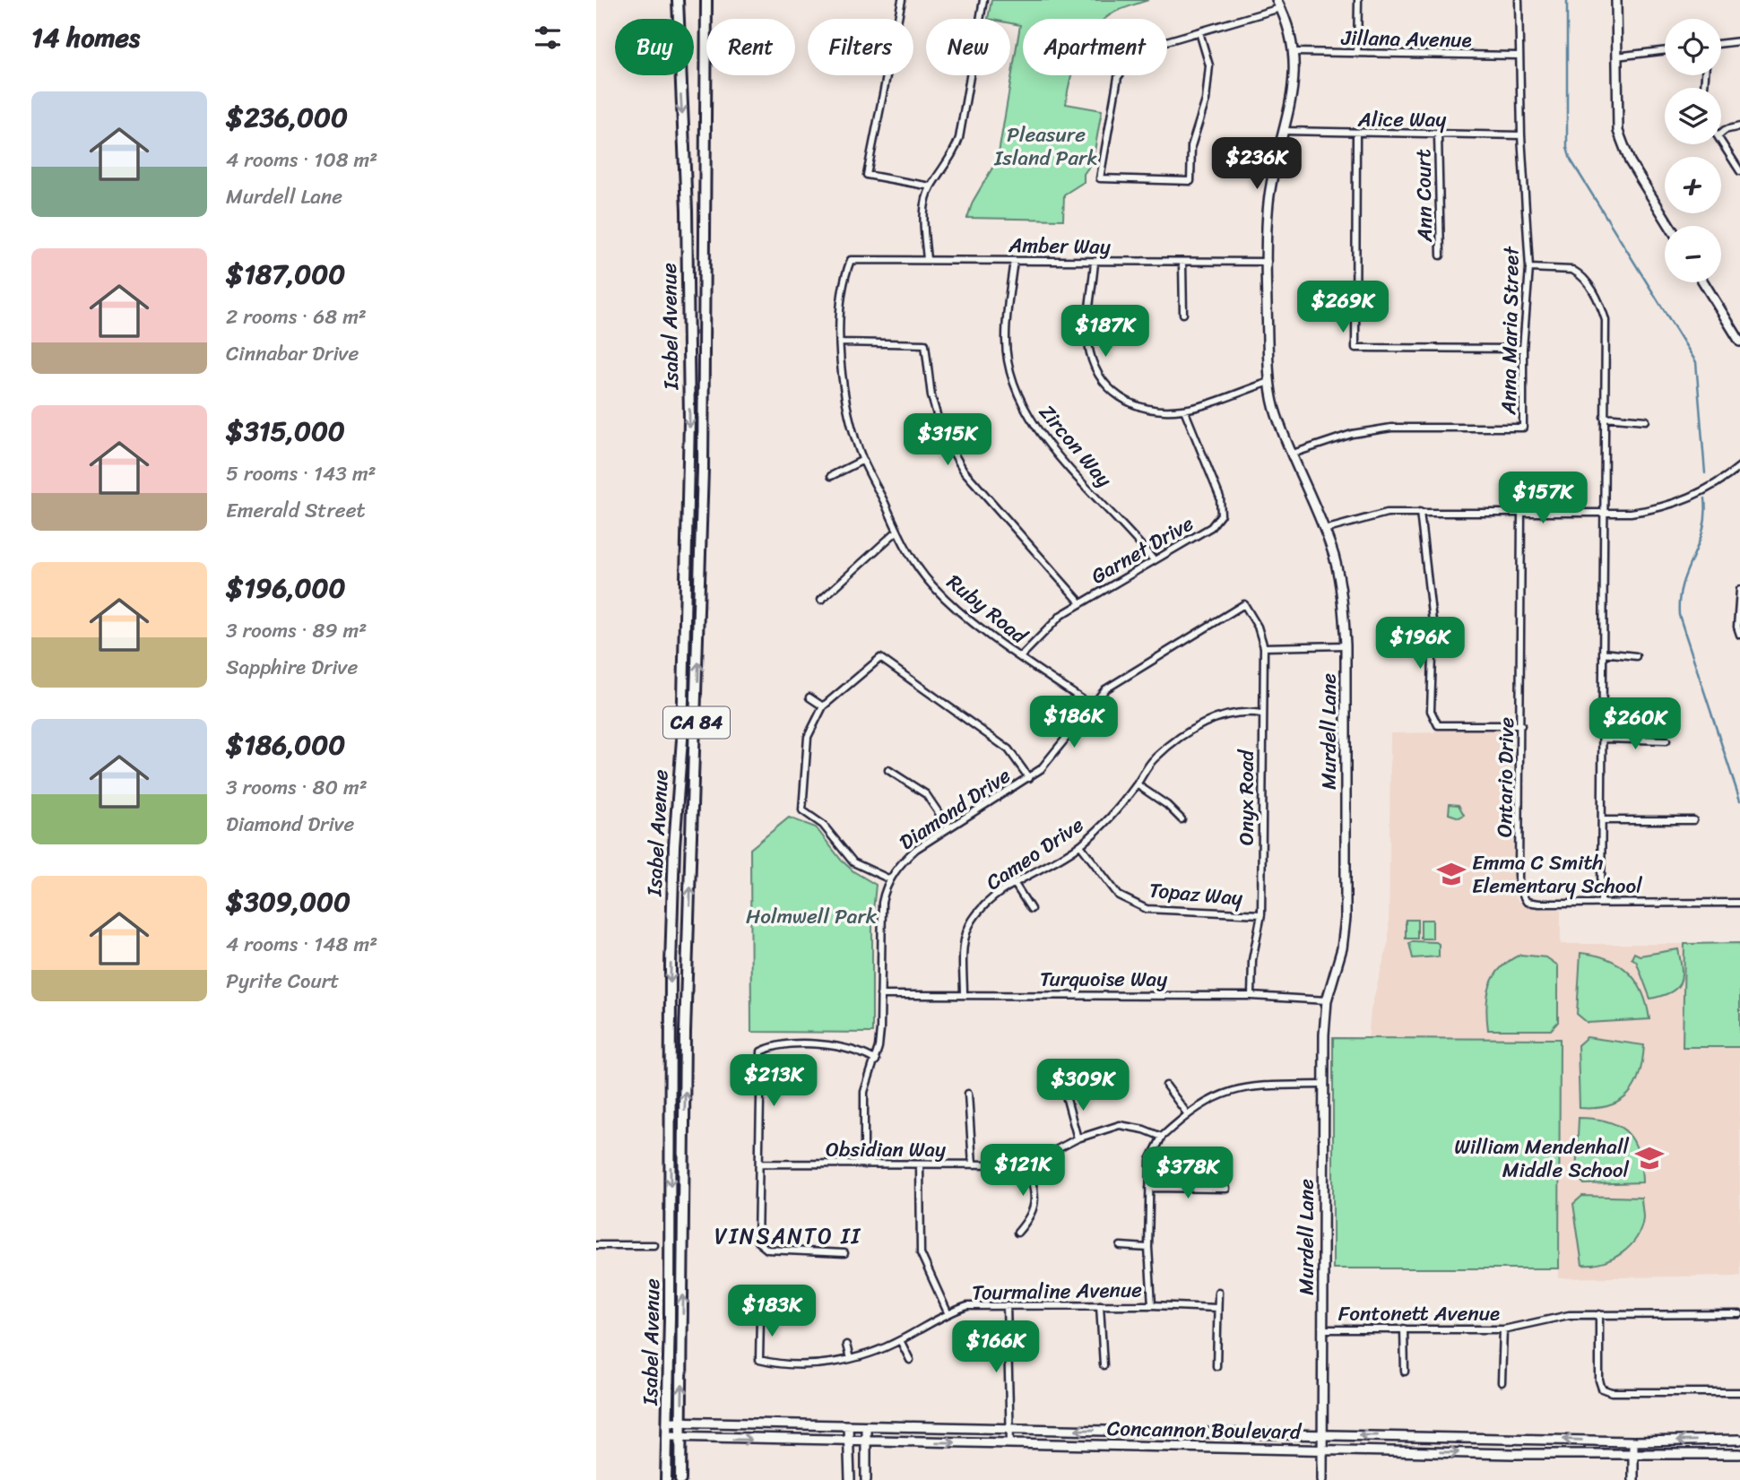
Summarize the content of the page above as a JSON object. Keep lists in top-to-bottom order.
{
  "streets": {
    "highway": ["Isabel Avenue", "CA 84"],
    "main road": ["Murdell Lane", "Concannon Boulevard"],
    "street": [
      "Jillana Avenue",
      "Alice Way",
      "Ann Court",
      "Amber Way",
      "Anna Maria Street",
      "Zircon Way",
      "Garnet Drive",
      "Ruby Road",
      "Ontario Drive",
      "Onyx Road",
      "Diamond Drive",
      "Cameo Drive",
      "Topaz Way",
      "Turquoise Way",
      "Obsidian Way",
      "Tourmaline Avenue",
      "Fontonett Avenue"
    ]
  },
  "crossings": [
    ["Jillana Avenue", "Anna Maria Street"],
    ["Jillana Avenue", "Murdell Lane"],
    ["Alice Way", "Ann Court"],
    ["Alice Way", "Anna Maria Street"],
    ["Alice Way", "Murdell Lane"],
    ["Amber Way", "Zircon Way"],
    ["Amber Way", "Ruby Road"],
    ["Amber Way", "Murdell Lane"],
    ["Isabel Avenue", "Concannon Boulevard"],
    ["Anna Maria Street", "Murdell Lane"],
    ["Zircon Way", "Garnet Drive"],
    ["Garnet Drive", "Ruby Road"],
    ["Ruby Road", "Diamond Drive"],
    ["Murdell Lane", "Turquoise Way"],
    ["Murdell Lane", "Fontonett Avenue"],
    ["Murdell Lane", "Concannon Boulevard"],
    ["Onyx Road", "Diamond Drive"],
    ["Onyx Road", "Cameo Drive"],
    ["Onyx Road", "Topaz Way"],
    ["Onyx Road", "Turquoise Way"],
    ["Cameo Drive", "Topaz Way"],
    ["Cameo Drive", "Turquoise Way"]
  ],
  "districts": ["VINSANTO II"],
  "parks": ["Pleasure Island Park", "Holmwell Park"],
  "places": {
    "school or university": ["Emma C Smith Elementary School", "William Mendenhall Middle School"]
  },
  "page": {
    "heading": "14 homes",
    "map_buttons": ["+", "−"],
    "chip": [
      "Buy",
      "Rent",
      "Filters",
      "New",
      "Apartment"
    ],
    "list": [
      {
        "name": "$236,000",
        "note": "4 rooms · 108 m² · Murdell Lane"
      },
      {
        "name": "$187,000",
        "note": "2 rooms · 68 m² · Cinnabar Drive"
      },
      {
        "name": "$315,000",
        "note": "5 rooms · 143 m² · Emerald Street"
      },
      {
        "name": "$196,000",
        "note": "3 rooms · 89 m² · Sapphire Drive"
      },
      {
        "name": "$186,000",
        "note": "3 rooms · 80 m² · Diamond Drive"
      },
      {
        "name": "$309,000",
        "note": "4 rooms · 148 m² · Pyrite Court"
      }
    ],
    "price": [
      "$236K",
      "$269K",
      "$187K",
      "$315K",
      "$157K",
      "$196K",
      "$186K",
      "$260K",
      "$213K",
      "$309K",
      "$121K",
      "$378K",
      "$183K",
      "$166K"
    ]
  }
}
